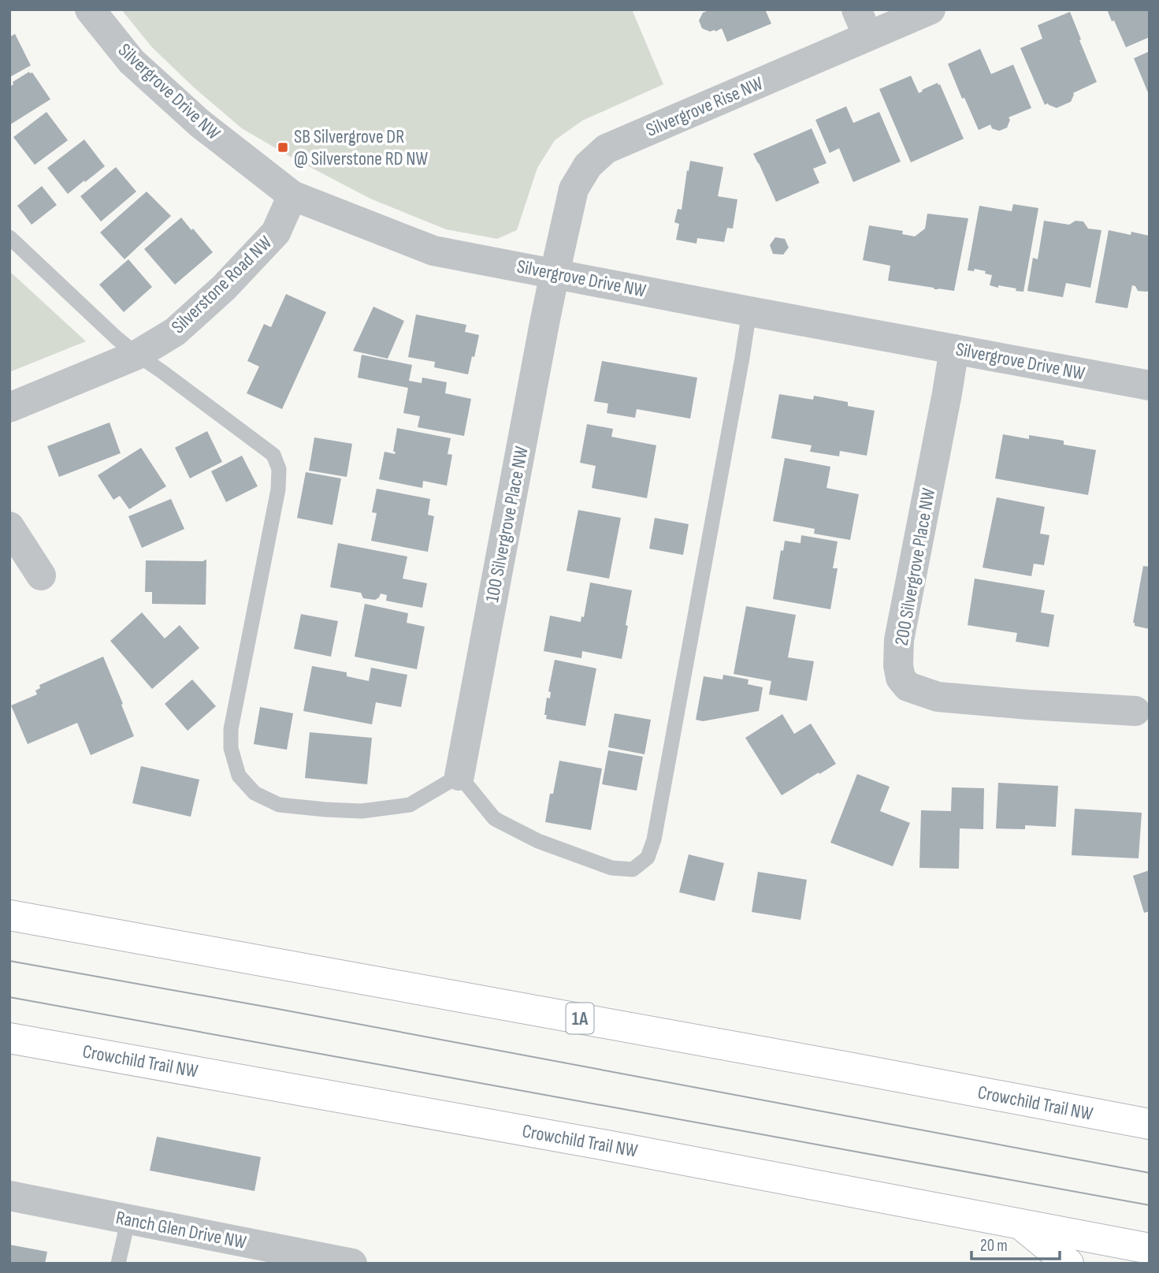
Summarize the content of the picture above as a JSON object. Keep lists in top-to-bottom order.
{
  "streets": {
    "highway": ["1A", "Crowchild Trail NW"],
    "street": [
      "Silvergrove Drive NW",
      "Silvergrove Rise NW",
      "Silverstone Road NW",
      "100 Silvergrove Place NW",
      "200 Silvergrove Place NW",
      "Ranch Glen Drive NW"
    ]
  },
  "crossings": [
    ["Silvergrove Drive NW", "Silvergrove Rise NW"],
    ["Silvergrove Drive NW", "Silverstone Road NW"],
    ["Silvergrove Drive NW", "100 Silvergrove Place NW"],
    ["Silvergrove Drive NW", "200 Silvergrove Place NW"],
    ["Silvergrove Rise NW", "100 Silvergrove Place NW"]
  ],
  "places": {
    "transit": ["SB Silvergrove DR @ Silverstone RD NW"]
  },
  "scale_bar": "20 m"
}
